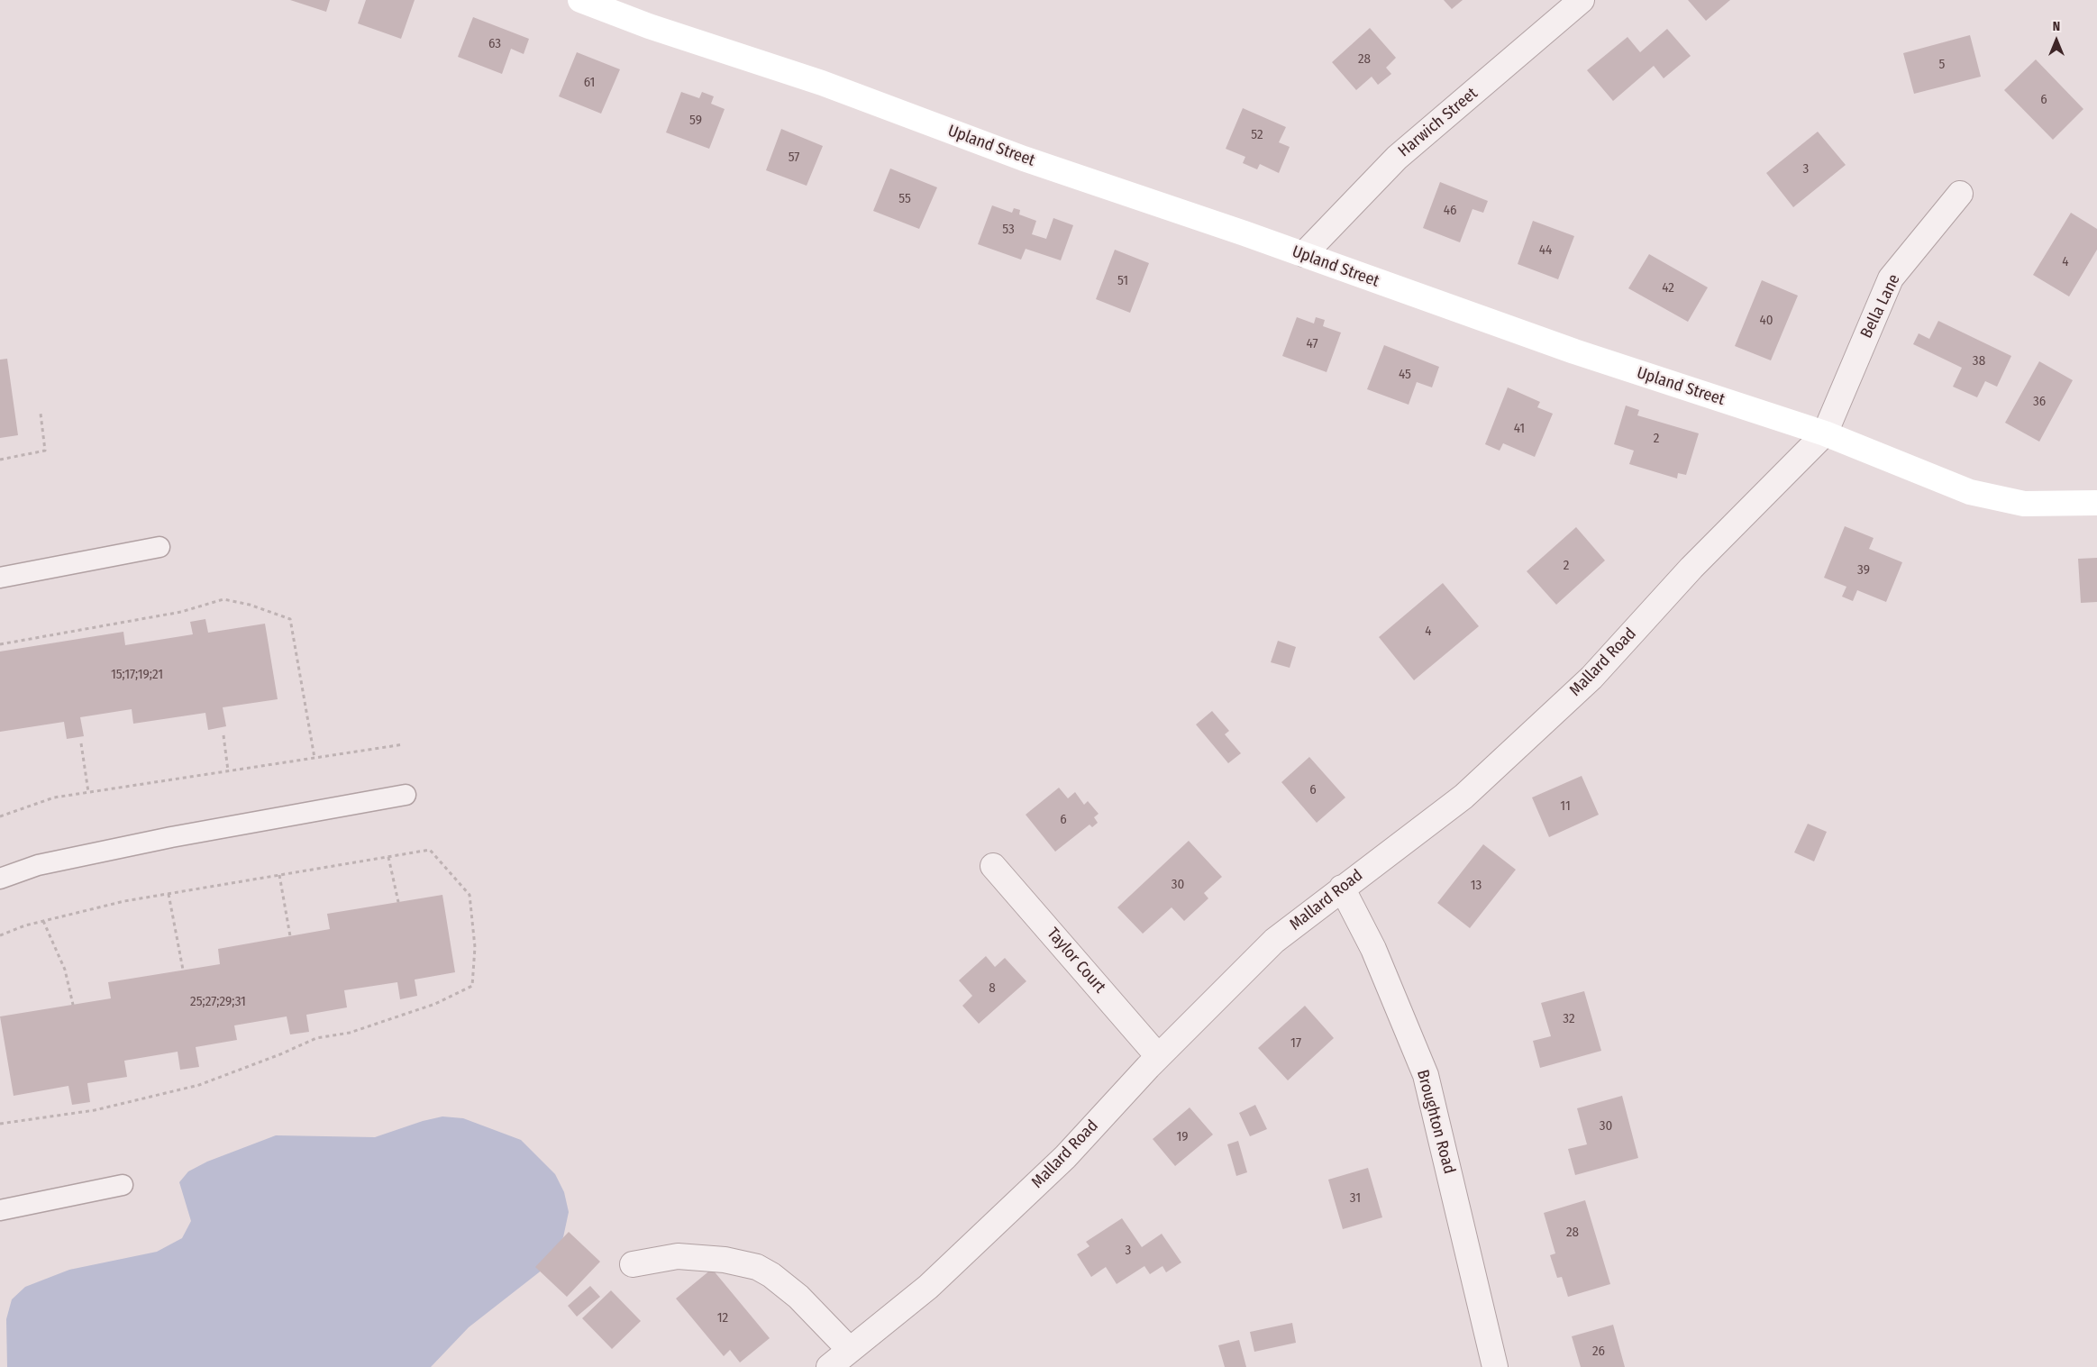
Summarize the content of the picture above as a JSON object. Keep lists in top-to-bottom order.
{
  "streets": {
    "street": [
      "Harwich Street",
      "Upland Street",
      "Bella Lane",
      "Mallard Road",
      "Taylor Court",
      "Broughton Road"
    ]
  },
  "crossings": [
    ["Harwich Street", "Upland Street"],
    ["Upland Street", "Bella Lane"],
    ["Upland Street", "Mallard Road"],
    ["Bella Lane", "Mallard Road"],
    ["Mallard Road", "Taylor Court"],
    ["Mallard Road", "Broughton Road"]
  ],
  "house_numbers": [
    "63",
    "28",
    "5",
    "61",
    "6",
    "59",
    "52",
    "57",
    "3",
    "55",
    "46",
    "53",
    "44",
    "4",
    "51",
    "42",
    "40",
    "47",
    "38",
    "45",
    "36",
    "41",
    "2",
    "2",
    "39",
    "4",
    "15;17;19;21",
    "6",
    "11",
    "6",
    "30",
    "13",
    "8",
    "25;27;29;31",
    "32",
    "17",
    "30",
    "19",
    "31",
    "28",
    "3",
    "12",
    "26"
  ],
  "north": "top"
}
